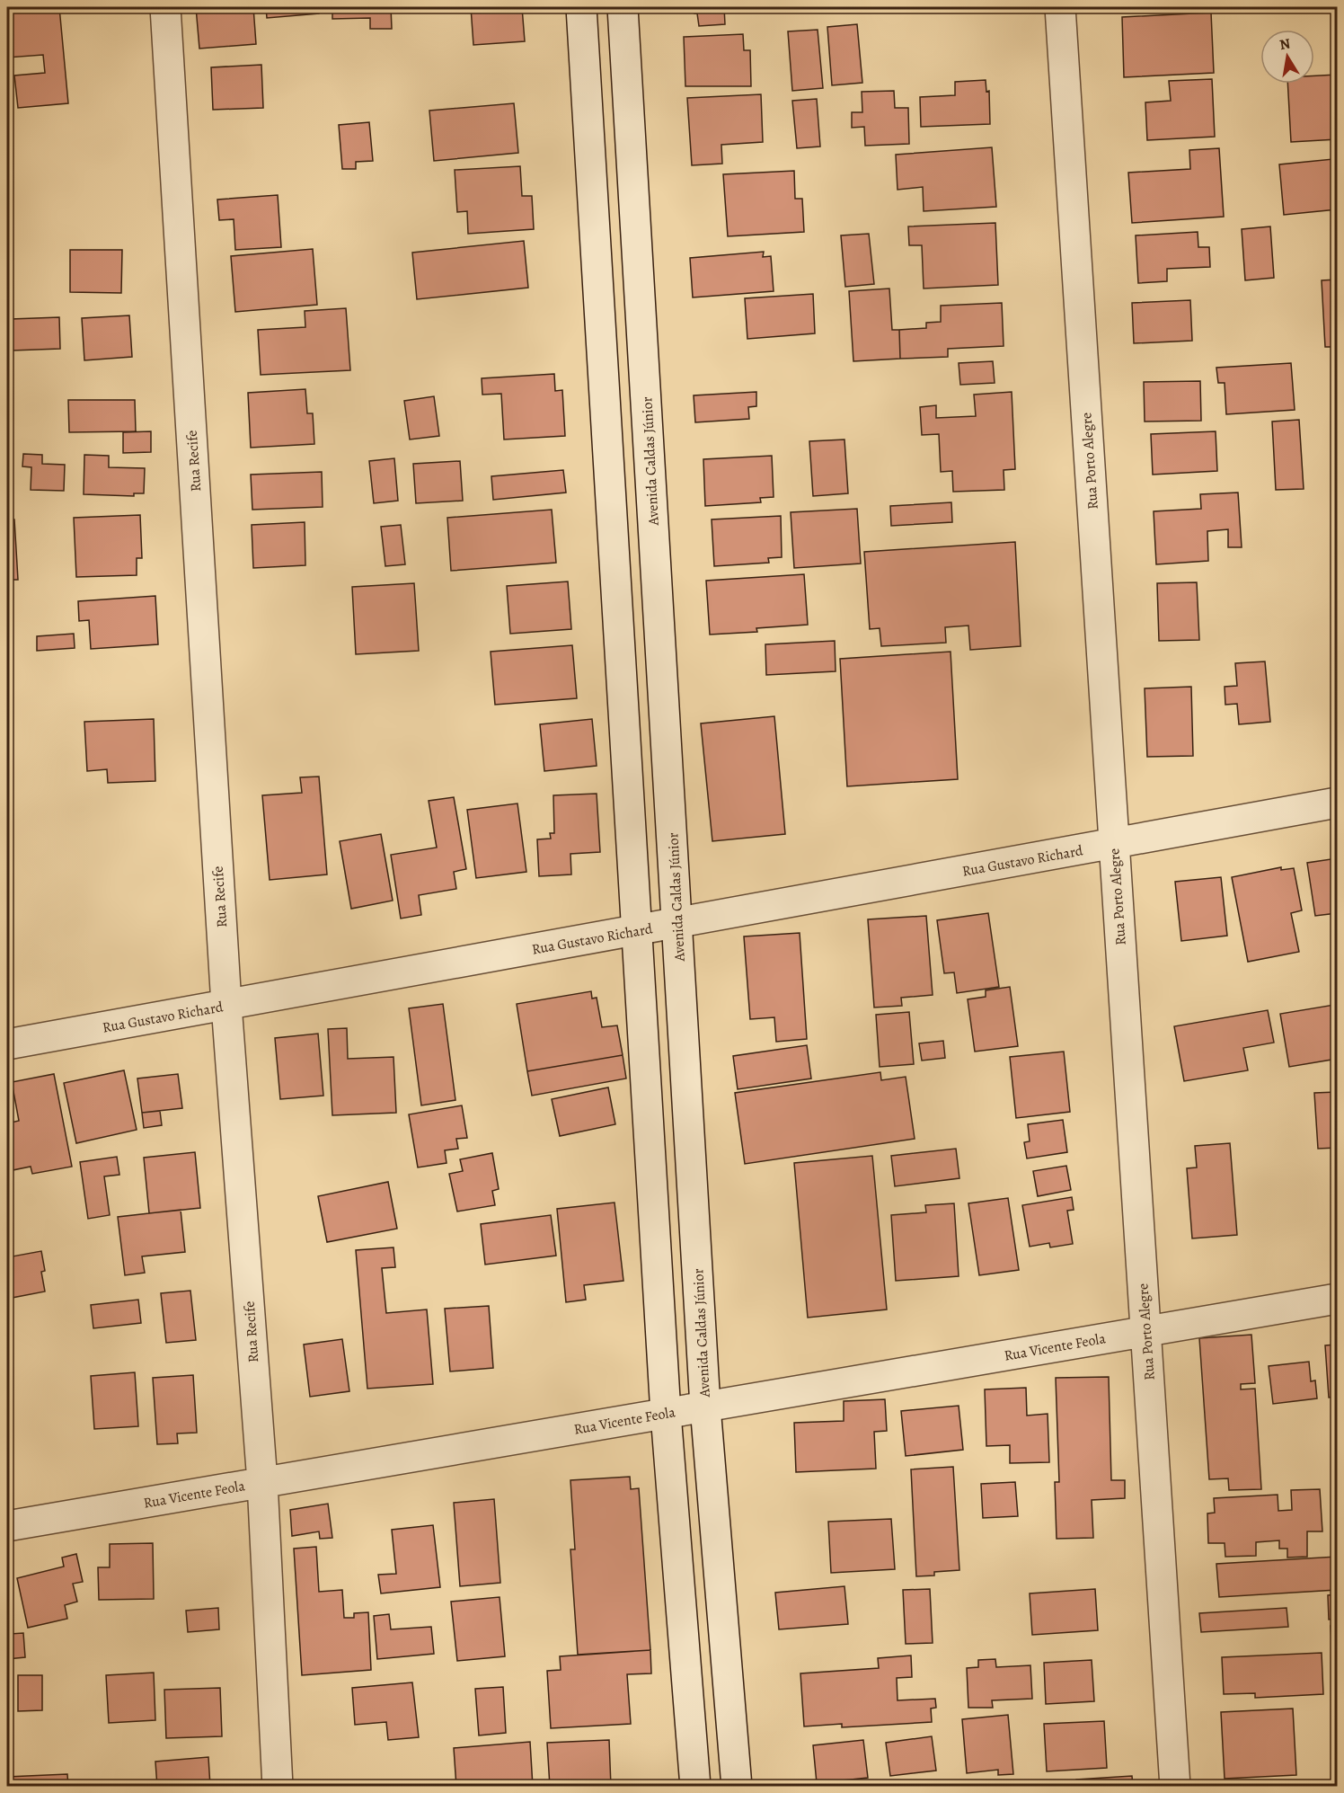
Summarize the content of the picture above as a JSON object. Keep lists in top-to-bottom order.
{
  "streets": {
    "street": [
      "Rua Recife",
      "Avenida Caldas Júnior",
      "Rua Porto Alegre",
      "Rua Gustavo Richard",
      "Rua Vicente Feola"
    ]
  },
  "crossings": [
    ["Rua Recife", "Rua Gustavo Richard"],
    ["Rua Recife", "Rua Vicente Feola"],
    ["Avenida Caldas Júnior", "Rua Gustavo Richard"],
    ["Avenida Caldas Júnior", "Rua Vicente Feola"],
    ["Rua Porto Alegre", "Rua Gustavo Richard"],
    ["Rua Porto Alegre", "Rua Vicente Feola"]
  ],
  "north": "top"
}
